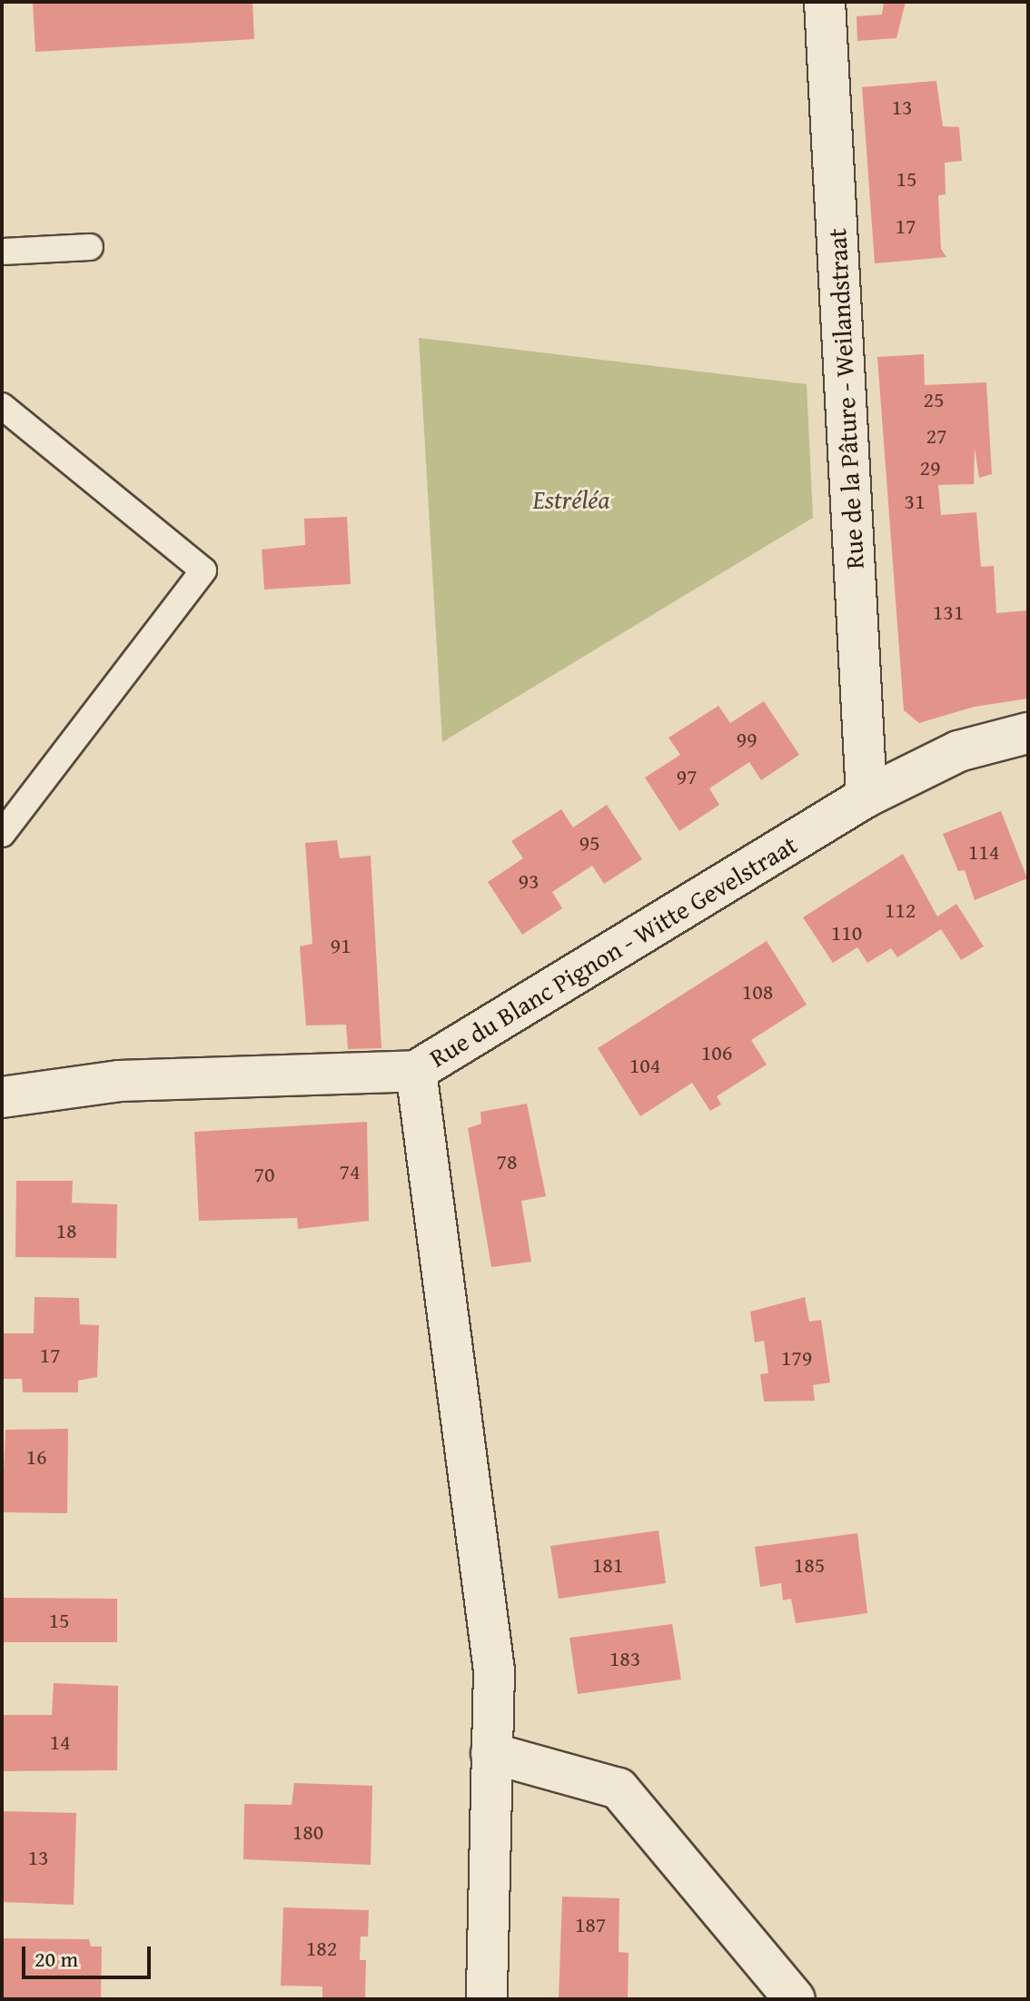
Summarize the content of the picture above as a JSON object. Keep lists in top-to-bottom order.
{
  "streets": {
    "street": ["Rue de la Pâture - Weilandstraat", "Rue du Blanc Pignon - Witte Gevelstraat"]
  },
  "crossings": [
    ["Rue de la Pâture - Weilandstraat", "Rue du Blanc Pignon - Witte Gevelstraat"]
  ],
  "parks": ["Estréléa"],
  "house_numbers": [
    "13",
    "15",
    "17",
    "25",
    "27",
    "29",
    "31",
    "131",
    "99",
    "97",
    "95",
    "114",
    "93",
    "112",
    "110",
    "91",
    "108",
    "106",
    "104",
    "78",
    "74",
    "70",
    "18",
    "17",
    "179",
    "16",
    "181",
    "185",
    "15",
    "183",
    "14",
    "180",
    "13",
    "187",
    "182"
  ],
  "scale_bar": "20 m"
}
